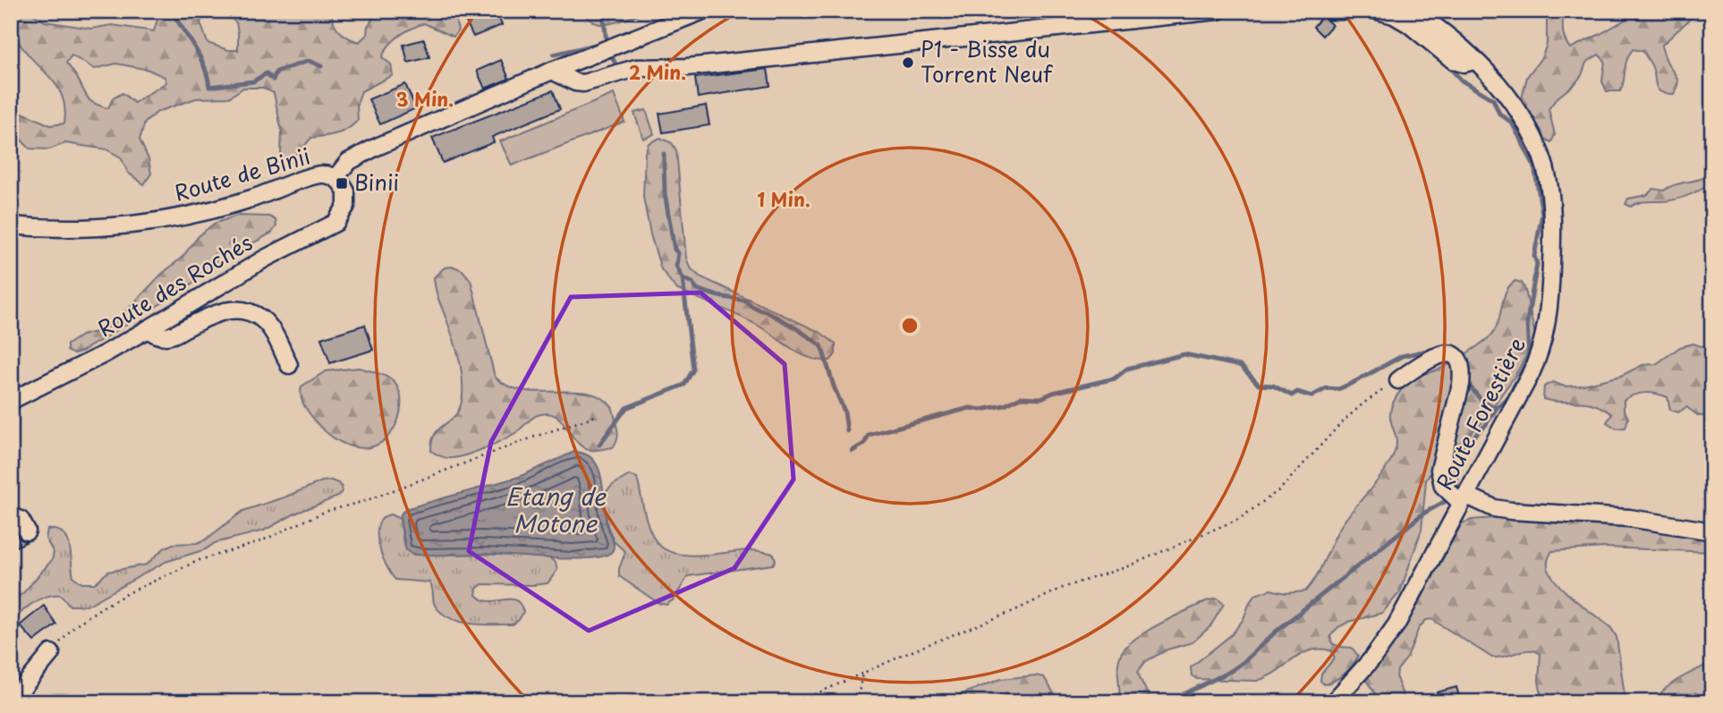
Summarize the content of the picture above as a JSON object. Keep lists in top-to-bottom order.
{
  "streets": {
    "street": ["Route de Binii", "Route des Rochés", "Route Forestière"]
  },
  "crossings": [
    ["Route de Binii", "Route des Rochés"]
  ],
  "water": ["Etang de Motone"],
  "places": {
    "other": ["P1 - Bisse du Torrent Neuf"],
    "transit": ["Binii"]
  },
  "rings": ["2 Min.", "3 Min.", "1 Min."]
}
